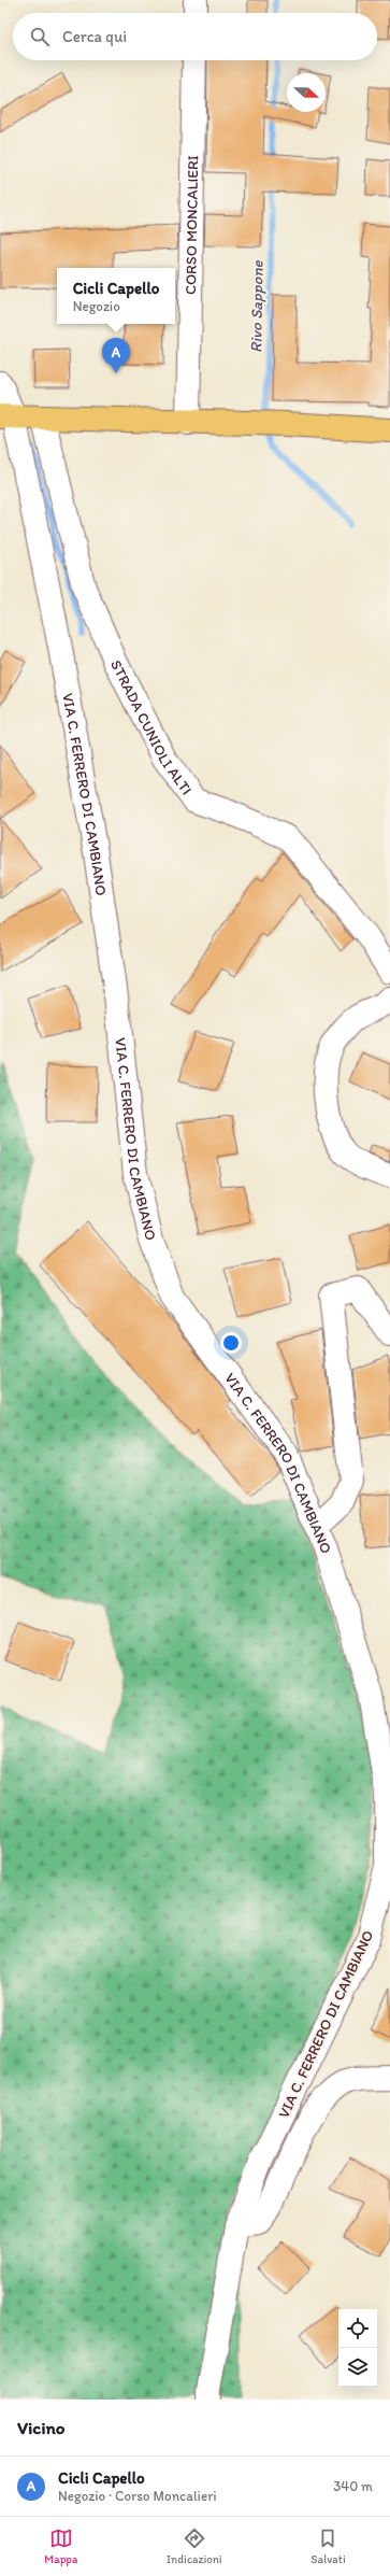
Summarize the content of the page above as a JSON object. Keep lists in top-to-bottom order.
{
  "streets": {
    "street": ["CORSO MONCALIERI", "STRADA CUNIOLI ALTI", "VIA C. FERRERO DI CAMBIANO"]
  },
  "water": ["Rivo Sappone"],
  "north": "right",
  "page": {
    "search": "Cerca qui",
    "popup": ["Cicli Capello", "Negozio"],
    "pins": "A",
    "heading": "Vicino",
    "list": [
      {
        "mark": "A",
        "name": "Cicli Capello",
        "note": "Negozio · Corso Moncalieri",
        "value": "340 m"
      }
    ],
    "nav": ["Mappa", "Indicazioni", "Salvati"]
  }
}
